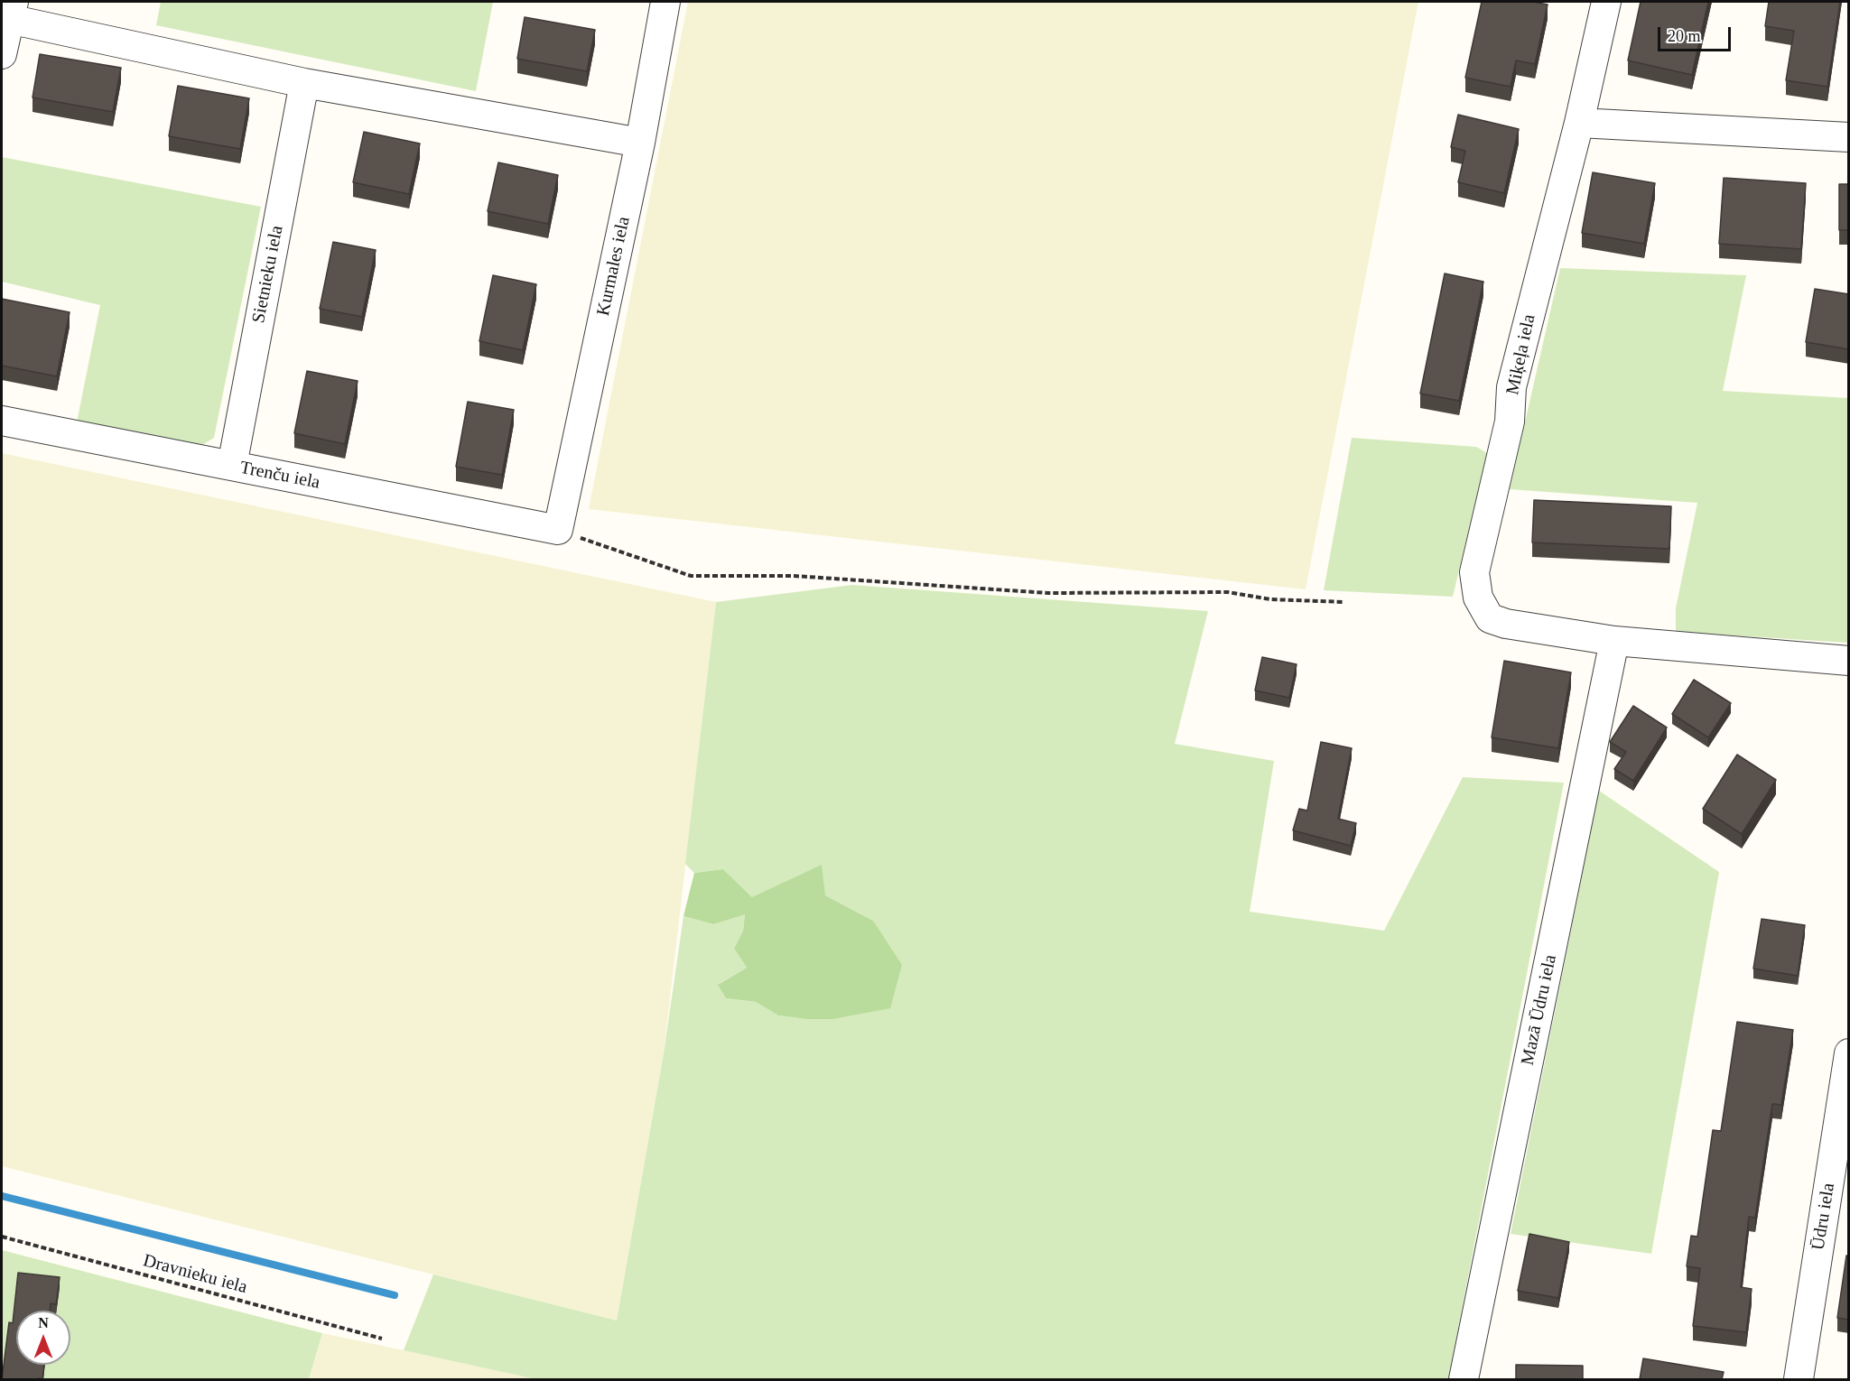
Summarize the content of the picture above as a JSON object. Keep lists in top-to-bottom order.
{
  "streets": {
    "street": [
      "Kurmales iela",
      "Sietnieku iela",
      "Miķeļa iela",
      "Trenču iela",
      "Mazā Ūdru iela",
      "Ūdru iela"
    ],
    "path": ["Dravnieku iela"]
  },
  "crossings": [
    ["Kurmales iela", "Trenču iela"],
    ["Sietnieku iela", "Trenču iela"],
    ["Miķeļa iela", "Mazā Ūdru iela"]
  ],
  "scale_bar": "20 m",
  "north": "top"
}
